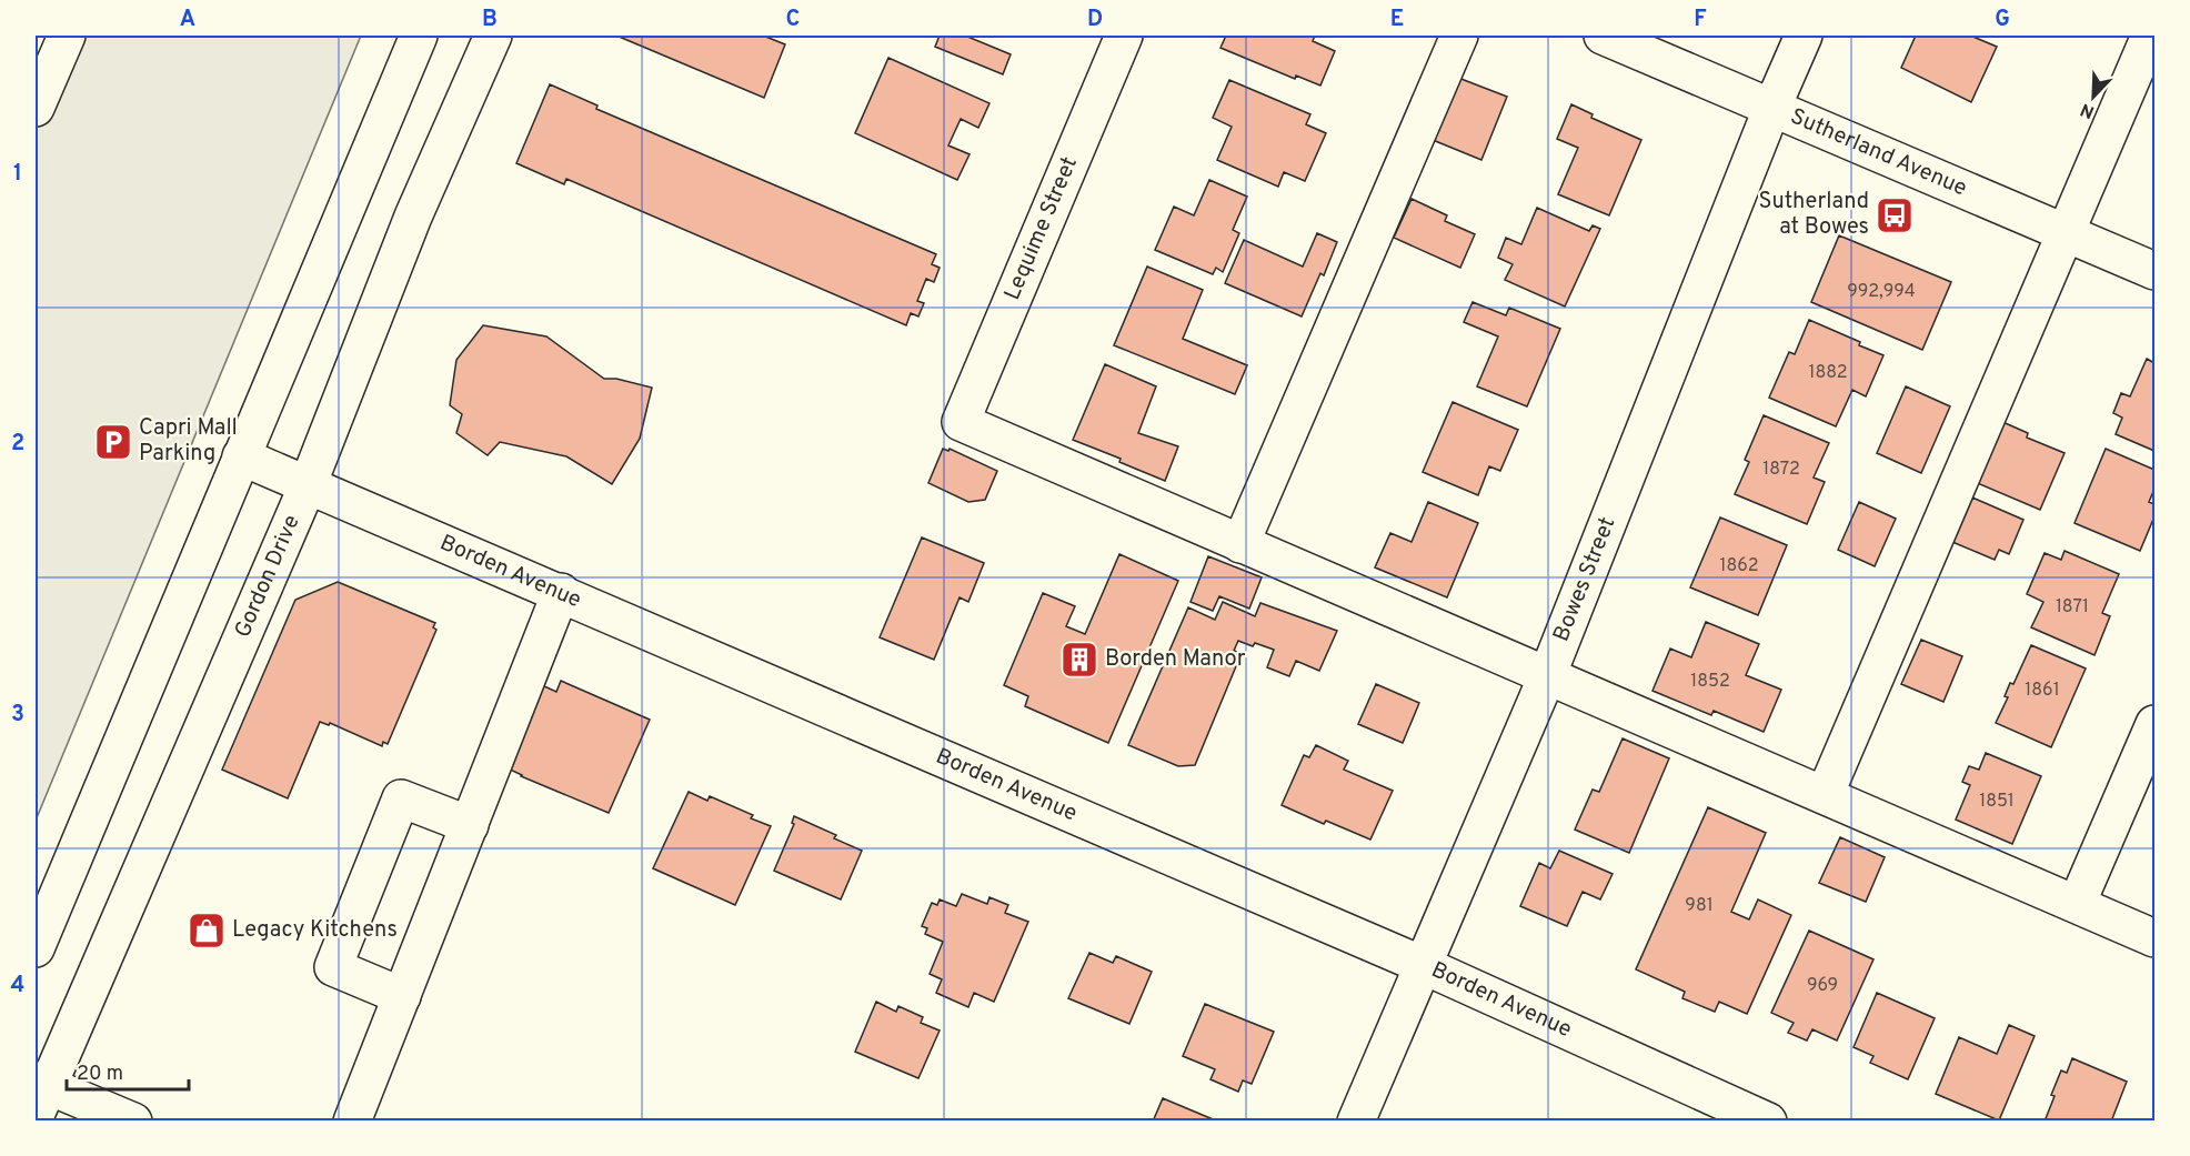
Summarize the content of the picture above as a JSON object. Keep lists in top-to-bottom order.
{
  "streets": {
    "street": [
      "Sutherland Avenue",
      "Lequime Street",
      "Borden Avenue",
      "Gordon Drive",
      "Bowes Street"
    ]
  },
  "crossings": [
    ["Sutherland Avenue", "Bowes Street"],
    ["Borden Avenue", "Gordon Drive"],
    ["Borden Avenue", "Bowes Street"]
  ],
  "places": {
    "bus stop": ["Sutherland at Bowes"],
    "parking": ["Capri Mall Parking"],
    "building": ["Borden Manor"],
    "shop": ["Legacy Kitchens"]
  },
  "house_numbers": [
    "992,994",
    "1882",
    "1872",
    "1862",
    "1871",
    "1852",
    "1861",
    "1851",
    "981",
    "969"
  ],
  "scale_bar": "20 m",
  "north": "bottom left",
  "grid": {
    "columns": [
      "A",
      "B",
      "C",
      "D",
      "E",
      "F",
      "G"
    ],
    "rows": [
      "1",
      "2",
      "3",
      "4"
    ]
  }
}
